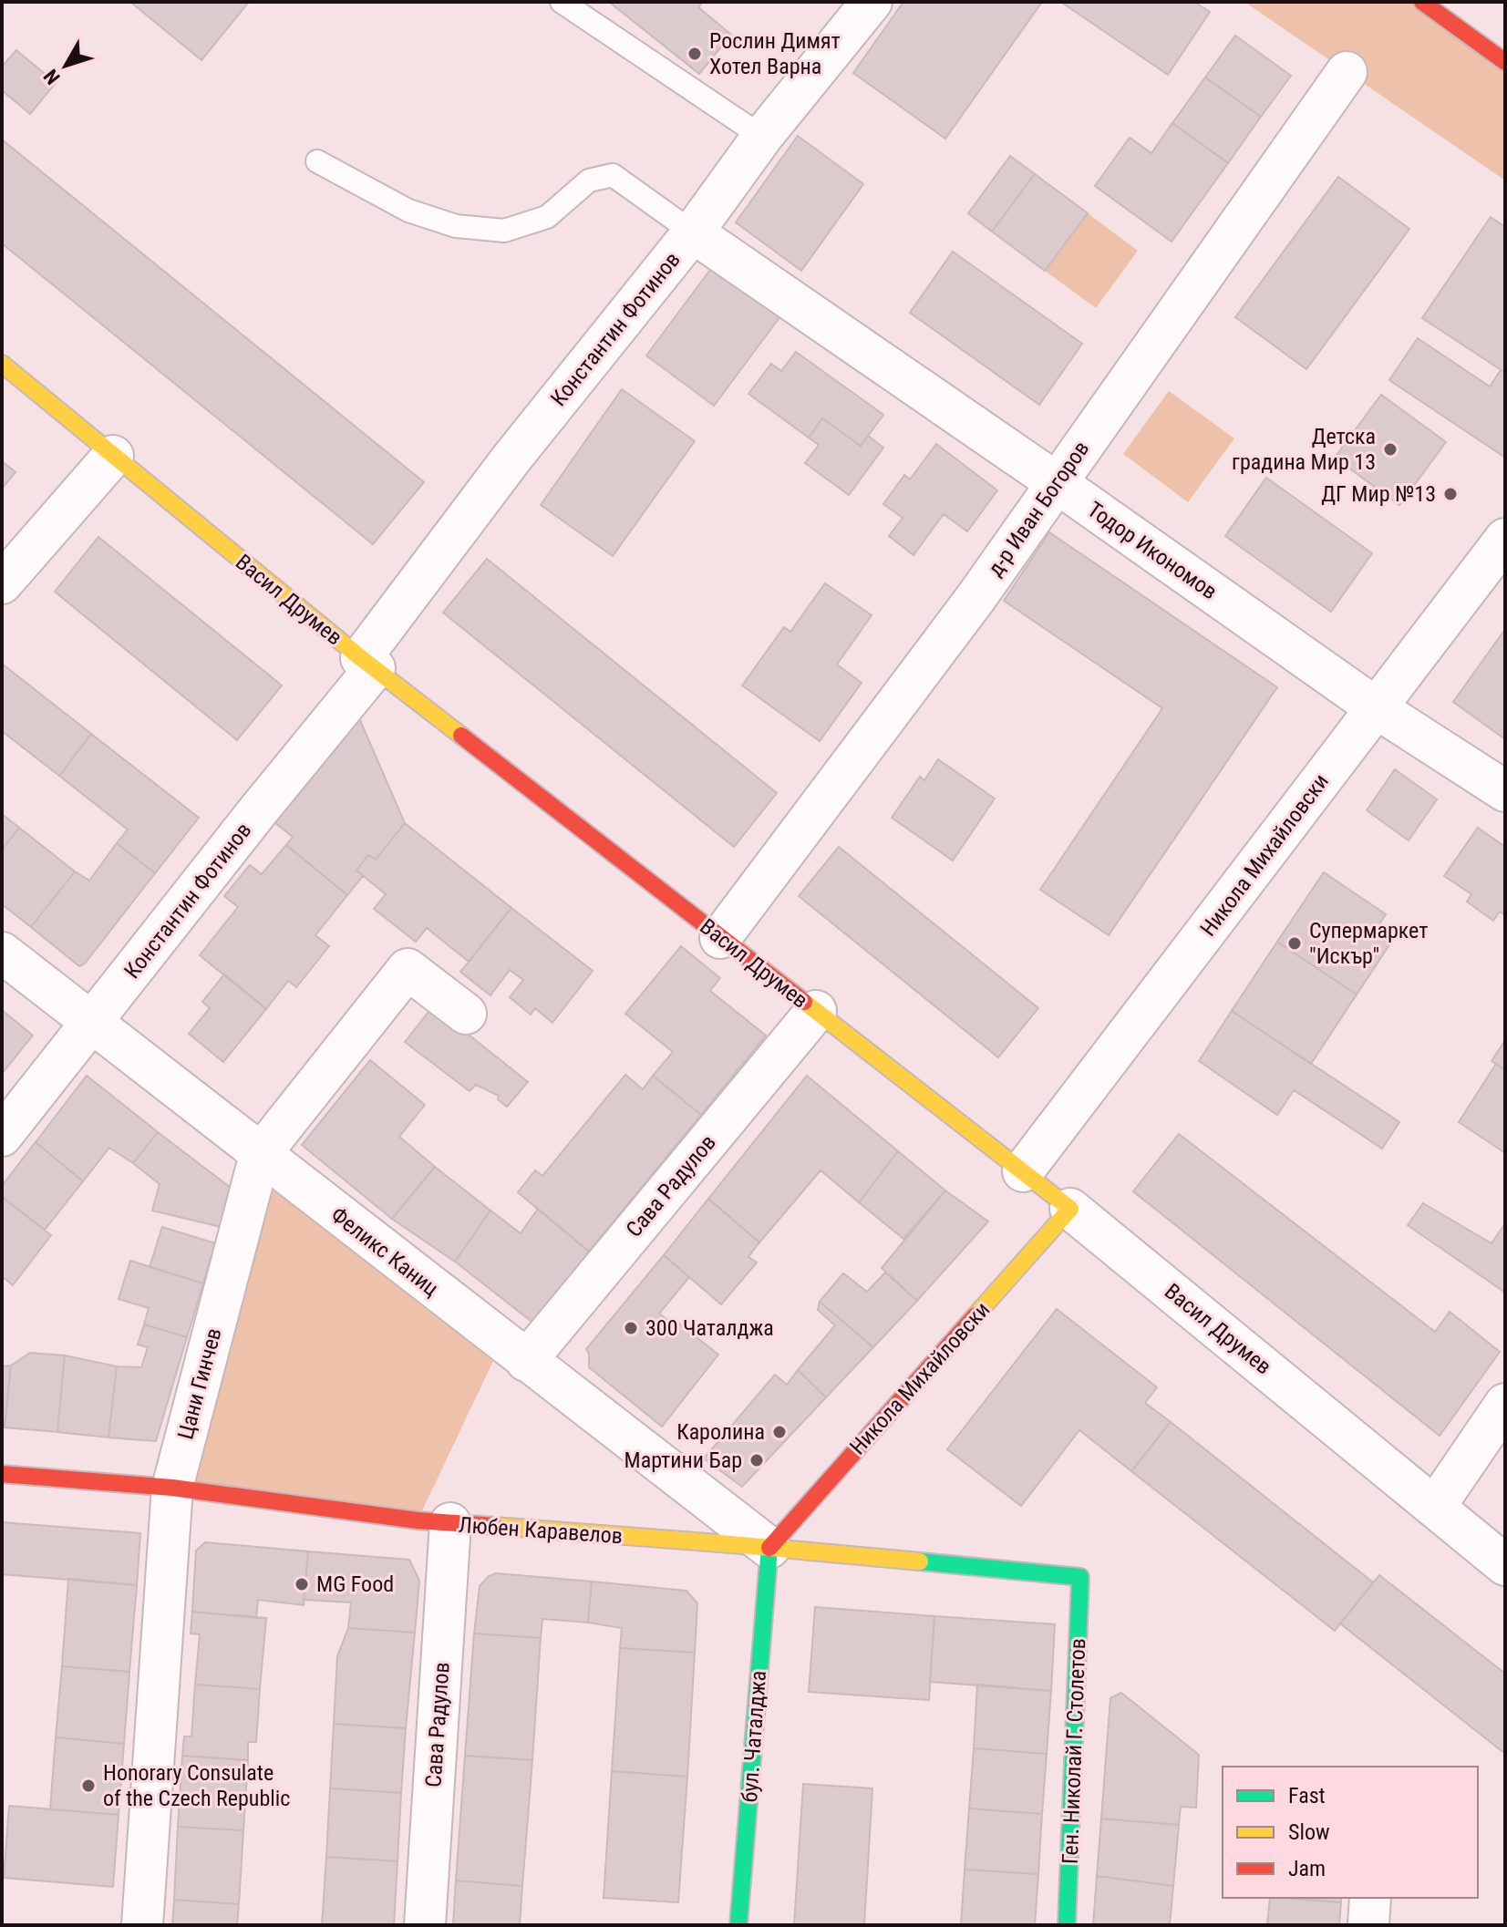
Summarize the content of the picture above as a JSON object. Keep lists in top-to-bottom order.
{
  "streets": {
    "street": [
      "Константин Фотинов",
      "д-р Иван Богоров",
      "Тодор Икономов",
      "Васил Друмев",
      "Никола Михайловски",
      "Сава Радулов",
      "Феликс Каниц",
      "Цани Гинчев",
      "Любен Каравелов",
      "бул. Чаталджа",
      "Ген. Николай Г. Столетов"
    ]
  },
  "crossings": [
    ["Константин Фотинов", "Тодор Икономов"],
    ["Константин Фотинов", "Васил Друмев"],
    ["Константин Фотинов", "Феликс Каниц"],
    ["д-р Иван Богоров", "Тодор Икономов"],
    ["д-р Иван Богоров", "Васил Друмев"],
    ["Тодор Икономов", "Никола Михайловски"],
    ["Васил Друмев", "Никола Михайловски"],
    ["Васил Друмев", "Сава Радулов"],
    ["Никола Михайловски", "Феликс Каниц"],
    ["Никола Михайловски", "Любен Каравелов"],
    ["Никола Михайловски", "бул. Чаталджа"],
    ["Сава Радулов", "Феликс Каниц"],
    ["Сава Радулов", "Любен Каравелов"],
    ["Феликс Каниц", "Цани Гинчев"],
    ["Феликс Каниц", "Любен Каравелов"],
    ["Феликс Каниц", "бул. Чаталджа"],
    ["Цани Гинчев", "Любен Каравелов"],
    ["Любен Каравелов", "бул. Чаталджа"],
    ["Любен Каравелов", "Ген. Николай Г. Столетов"]
  ],
  "places": [
    "Рослин Димят Хотел Варна",
    "Детска градина Мир 13",
    "ДГ Мир №13",
    "Супермаркет \"Искър\"",
    "300 Чаталджа",
    "Каролина",
    "Мартини Бар",
    "MG Food",
    "Honorary Consulate of the Czech Republic"
  ],
  "legend": ["Fast", "Slow", "Jam"],
  "north": "bottom left"
}
